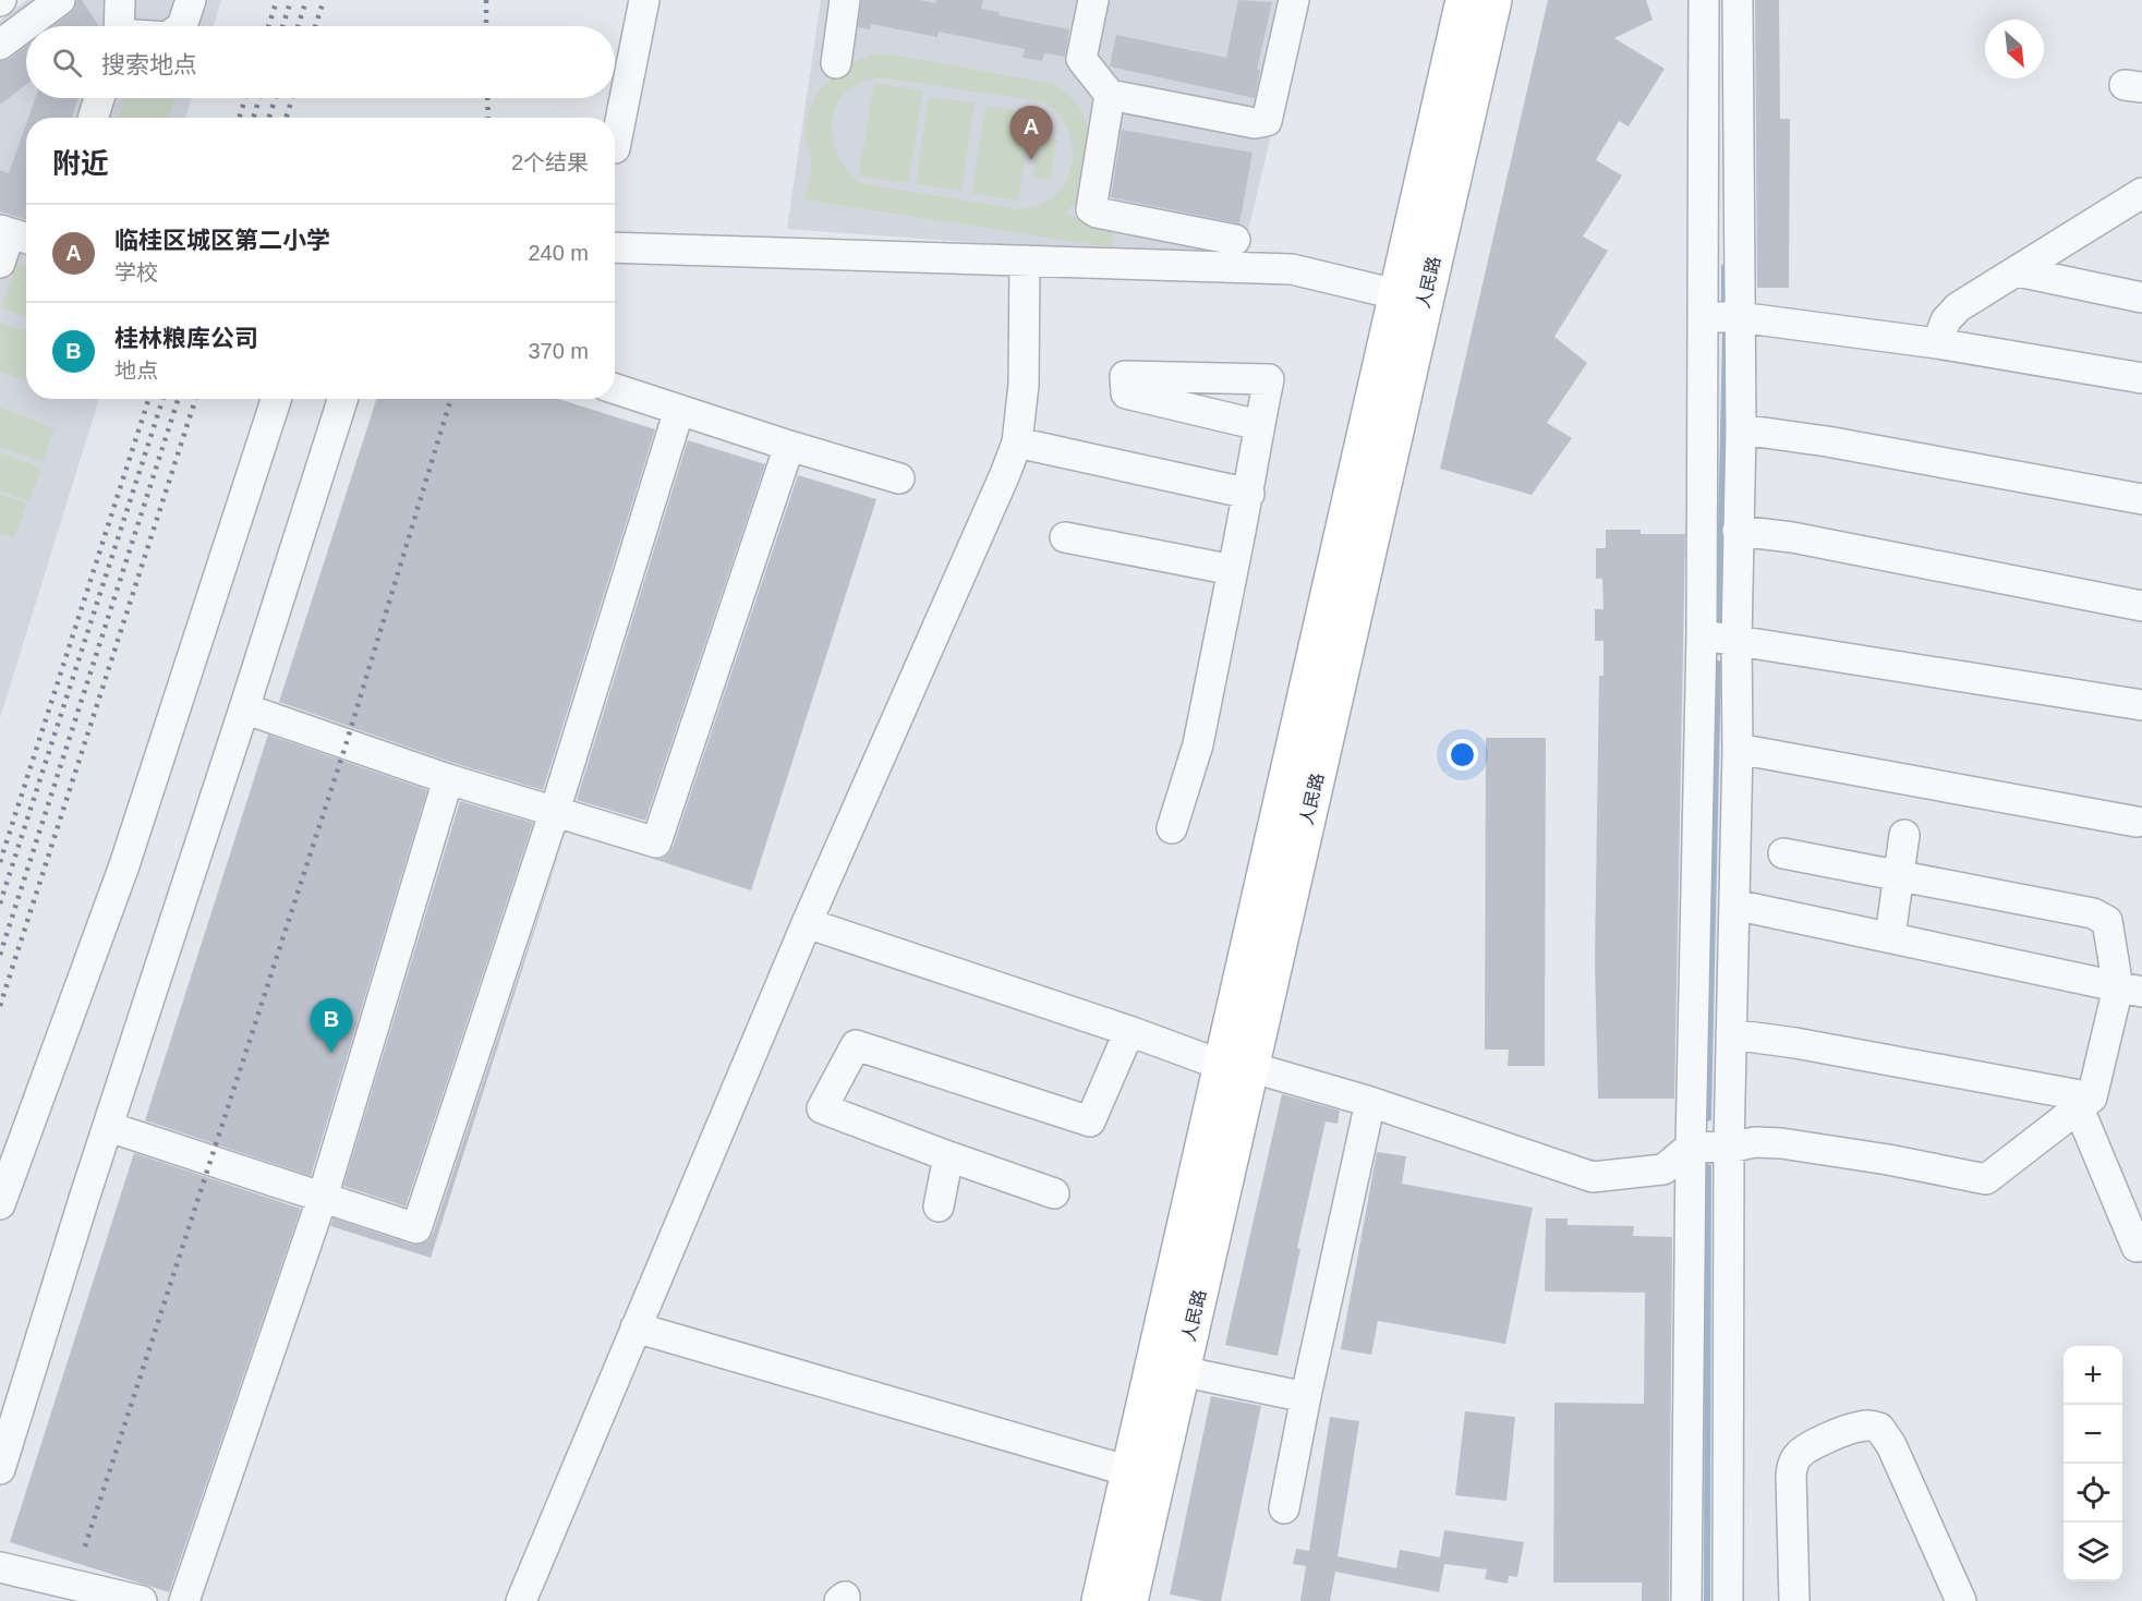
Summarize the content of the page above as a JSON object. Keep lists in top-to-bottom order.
{
  "streets": {
    "main road": ["人民路"]
  },
  "north": "bottom right",
  "page": {
    "search": "搜索地点",
    "pins": ["A", "B"],
    "heading": ["附近", "2个结果"],
    "list": [
      {
        "mark": "A",
        "name": "临桂区城区第二小学",
        "note": "学校",
        "value": "240 m"
      },
      {
        "mark": "B",
        "name": "桂林粮库公司",
        "note": "地点",
        "value": "370 m"
      }
    ],
    "map_buttons": ["+", "−"]
  }
}
